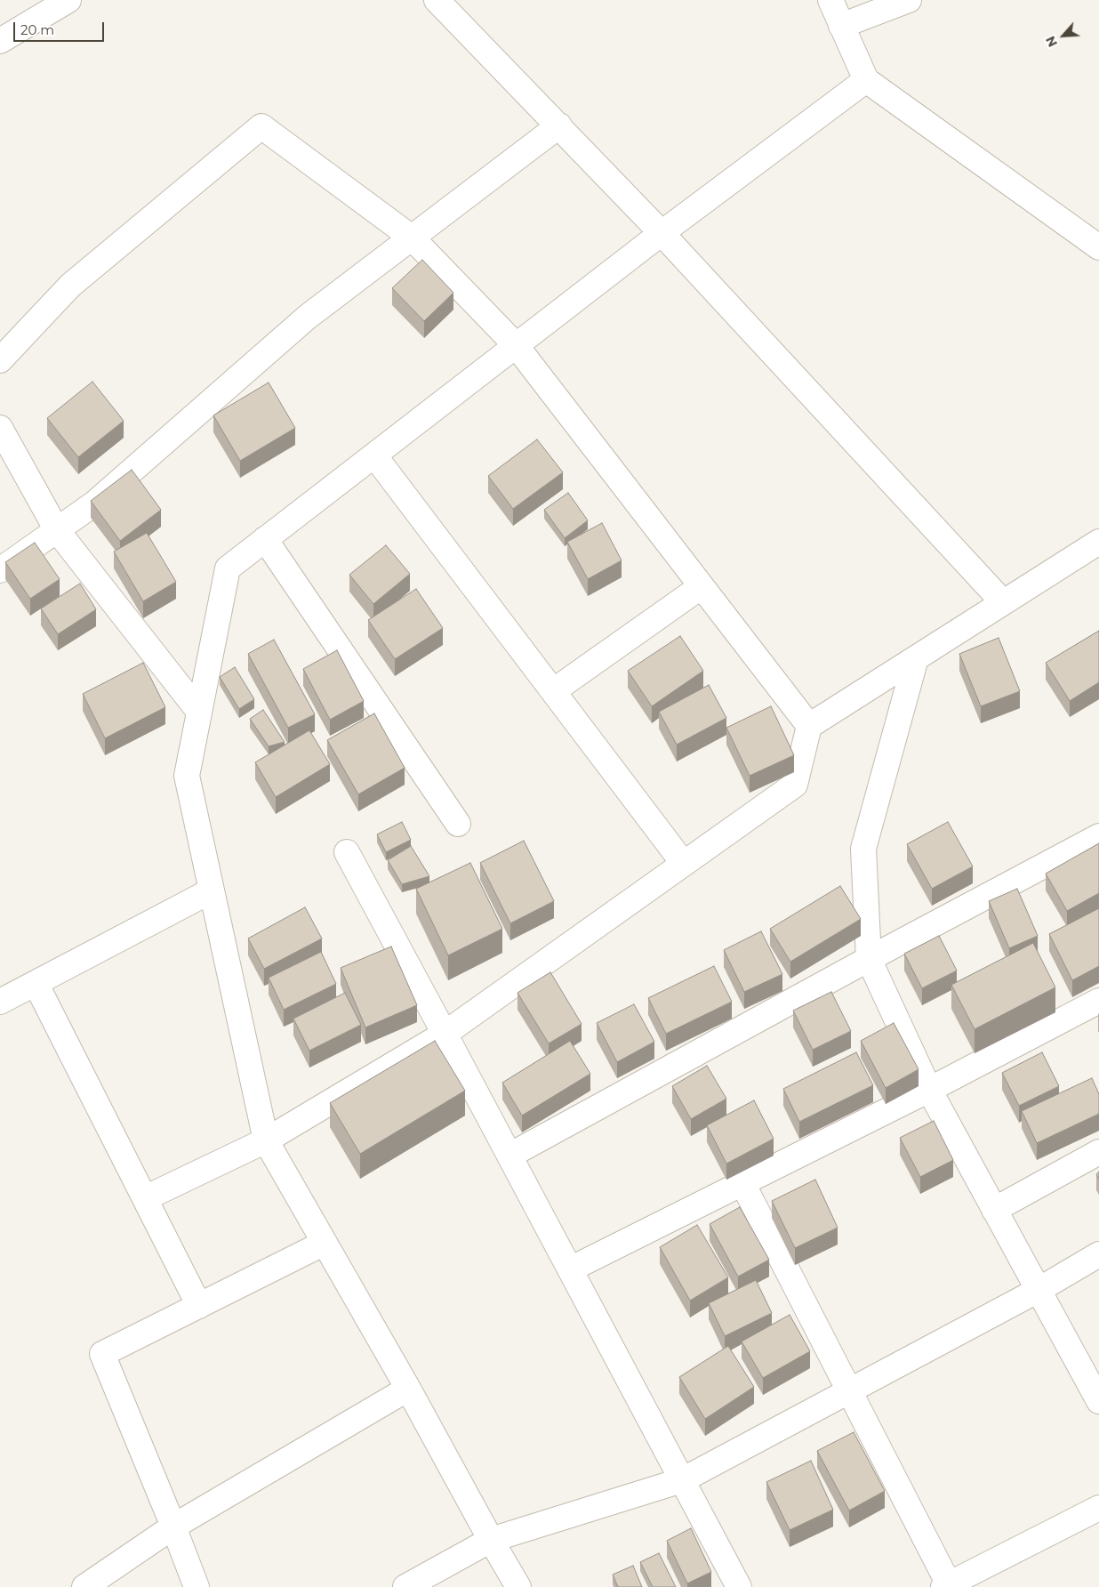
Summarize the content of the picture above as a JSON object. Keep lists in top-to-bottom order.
{
  "scale_bar": "20 m",
  "north": "bottom left"
}
